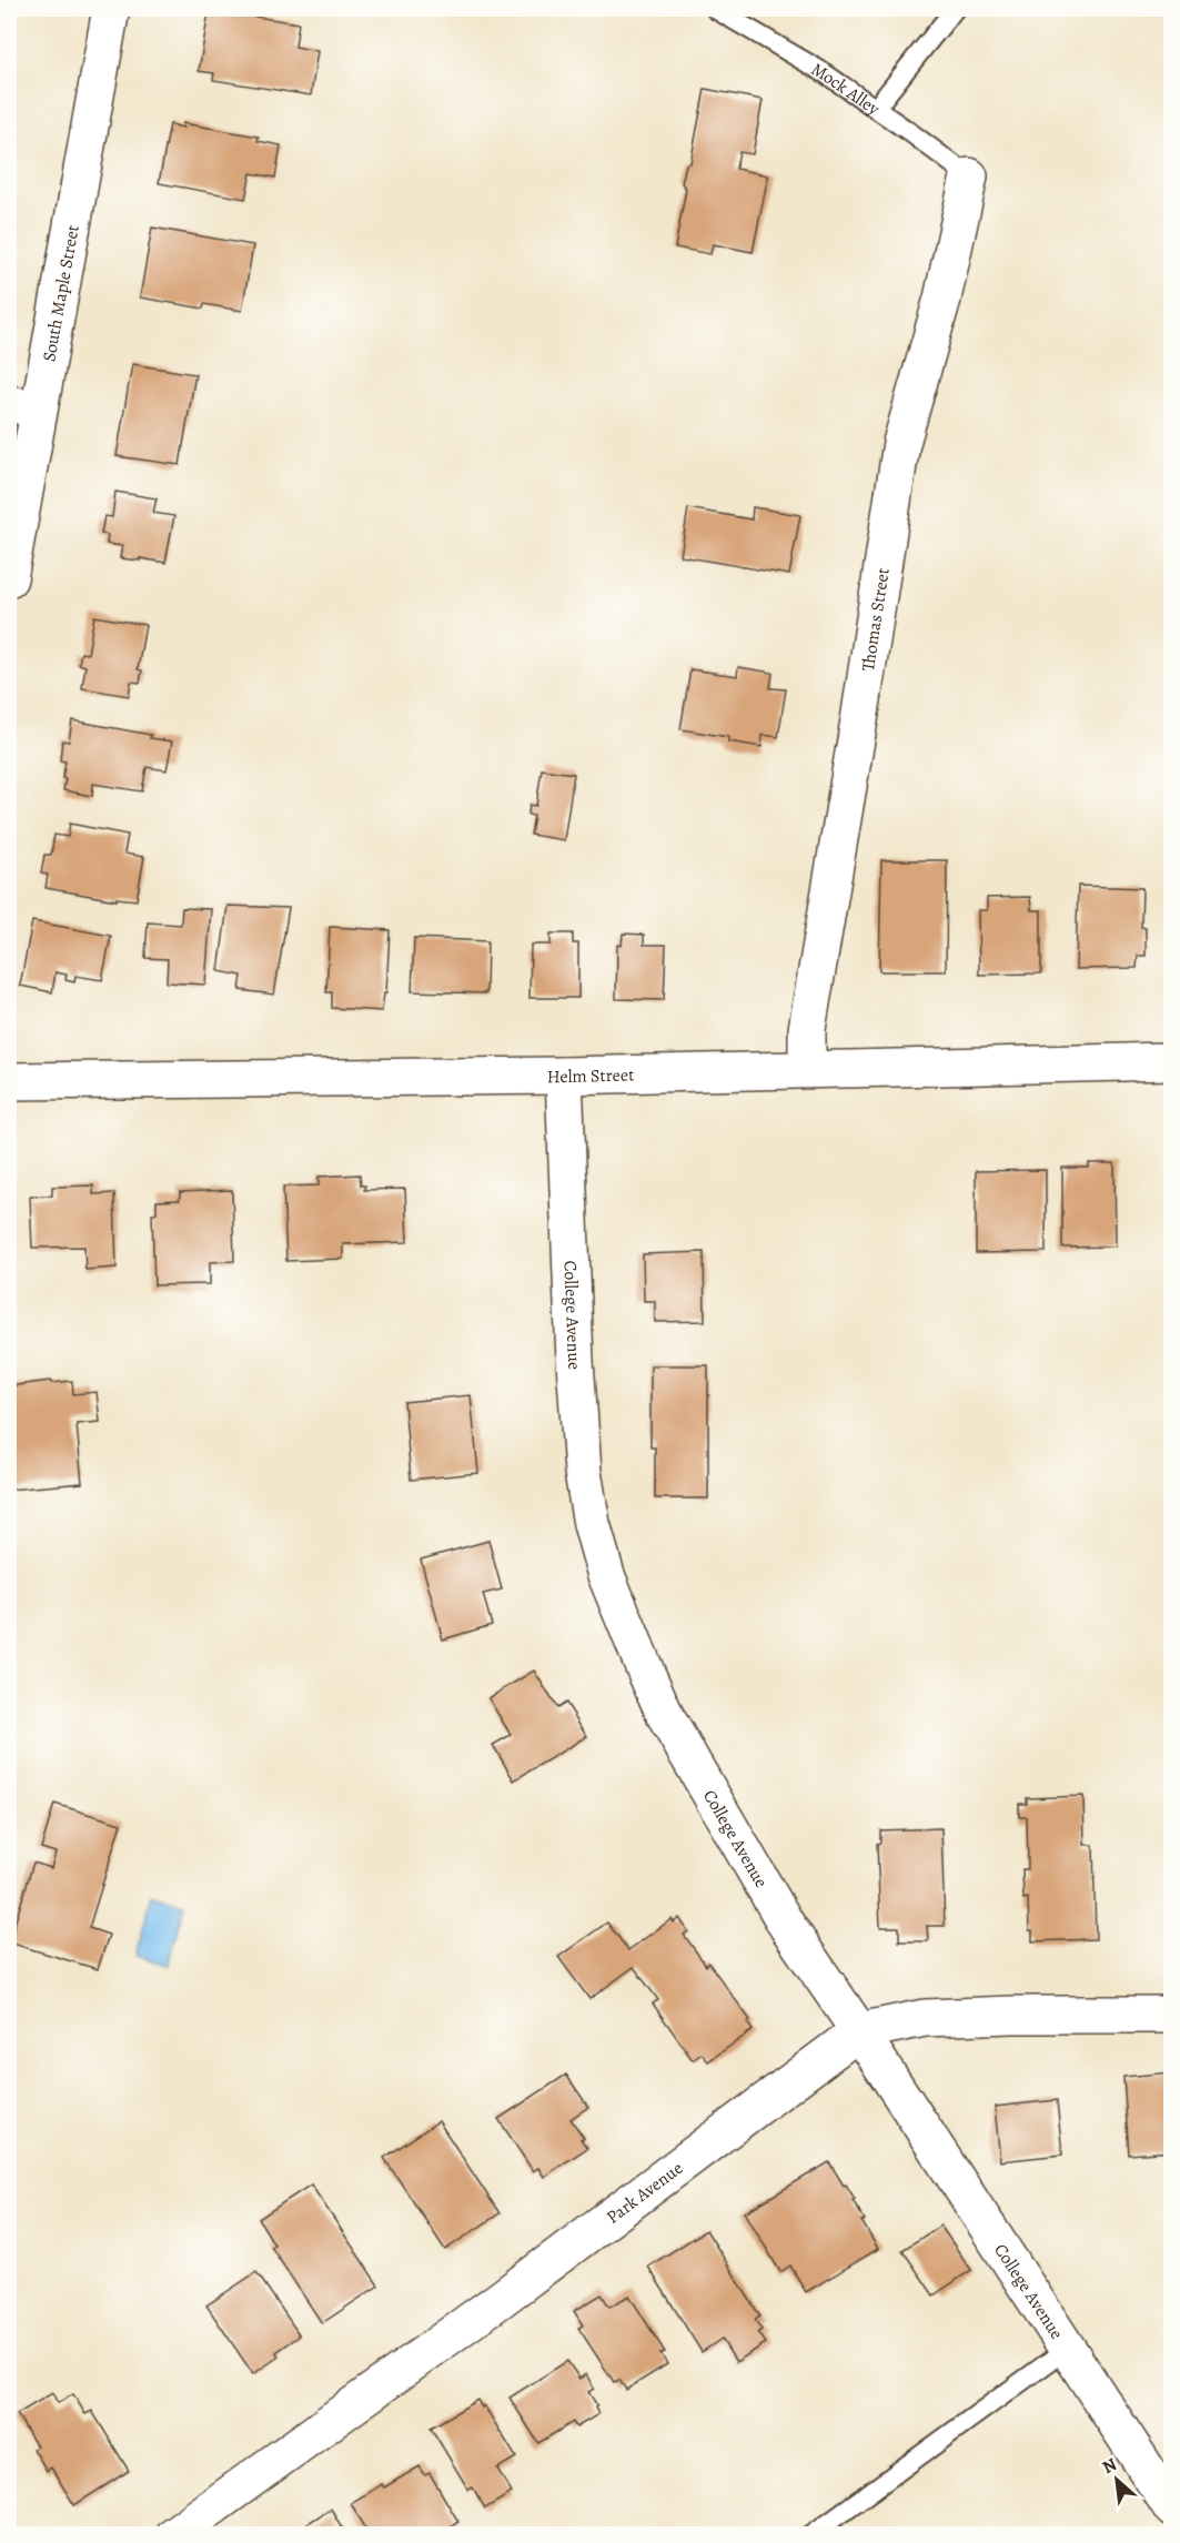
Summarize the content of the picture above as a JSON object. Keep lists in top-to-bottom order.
{
  "streets": {
    "street": [
      "South Maple Street",
      "Thomas Street",
      "Helm Street",
      "College Avenue",
      "Park Avenue"
    ],
    "lane": ["Mock Alley"]
  },
  "crossings": [
    ["Mock Alley", "Thomas Street"],
    ["Thomas Street", "Helm Street"],
    ["Helm Street", "College Avenue"],
    ["College Avenue", "Park Avenue"]
  ],
  "north": "top left"
}
